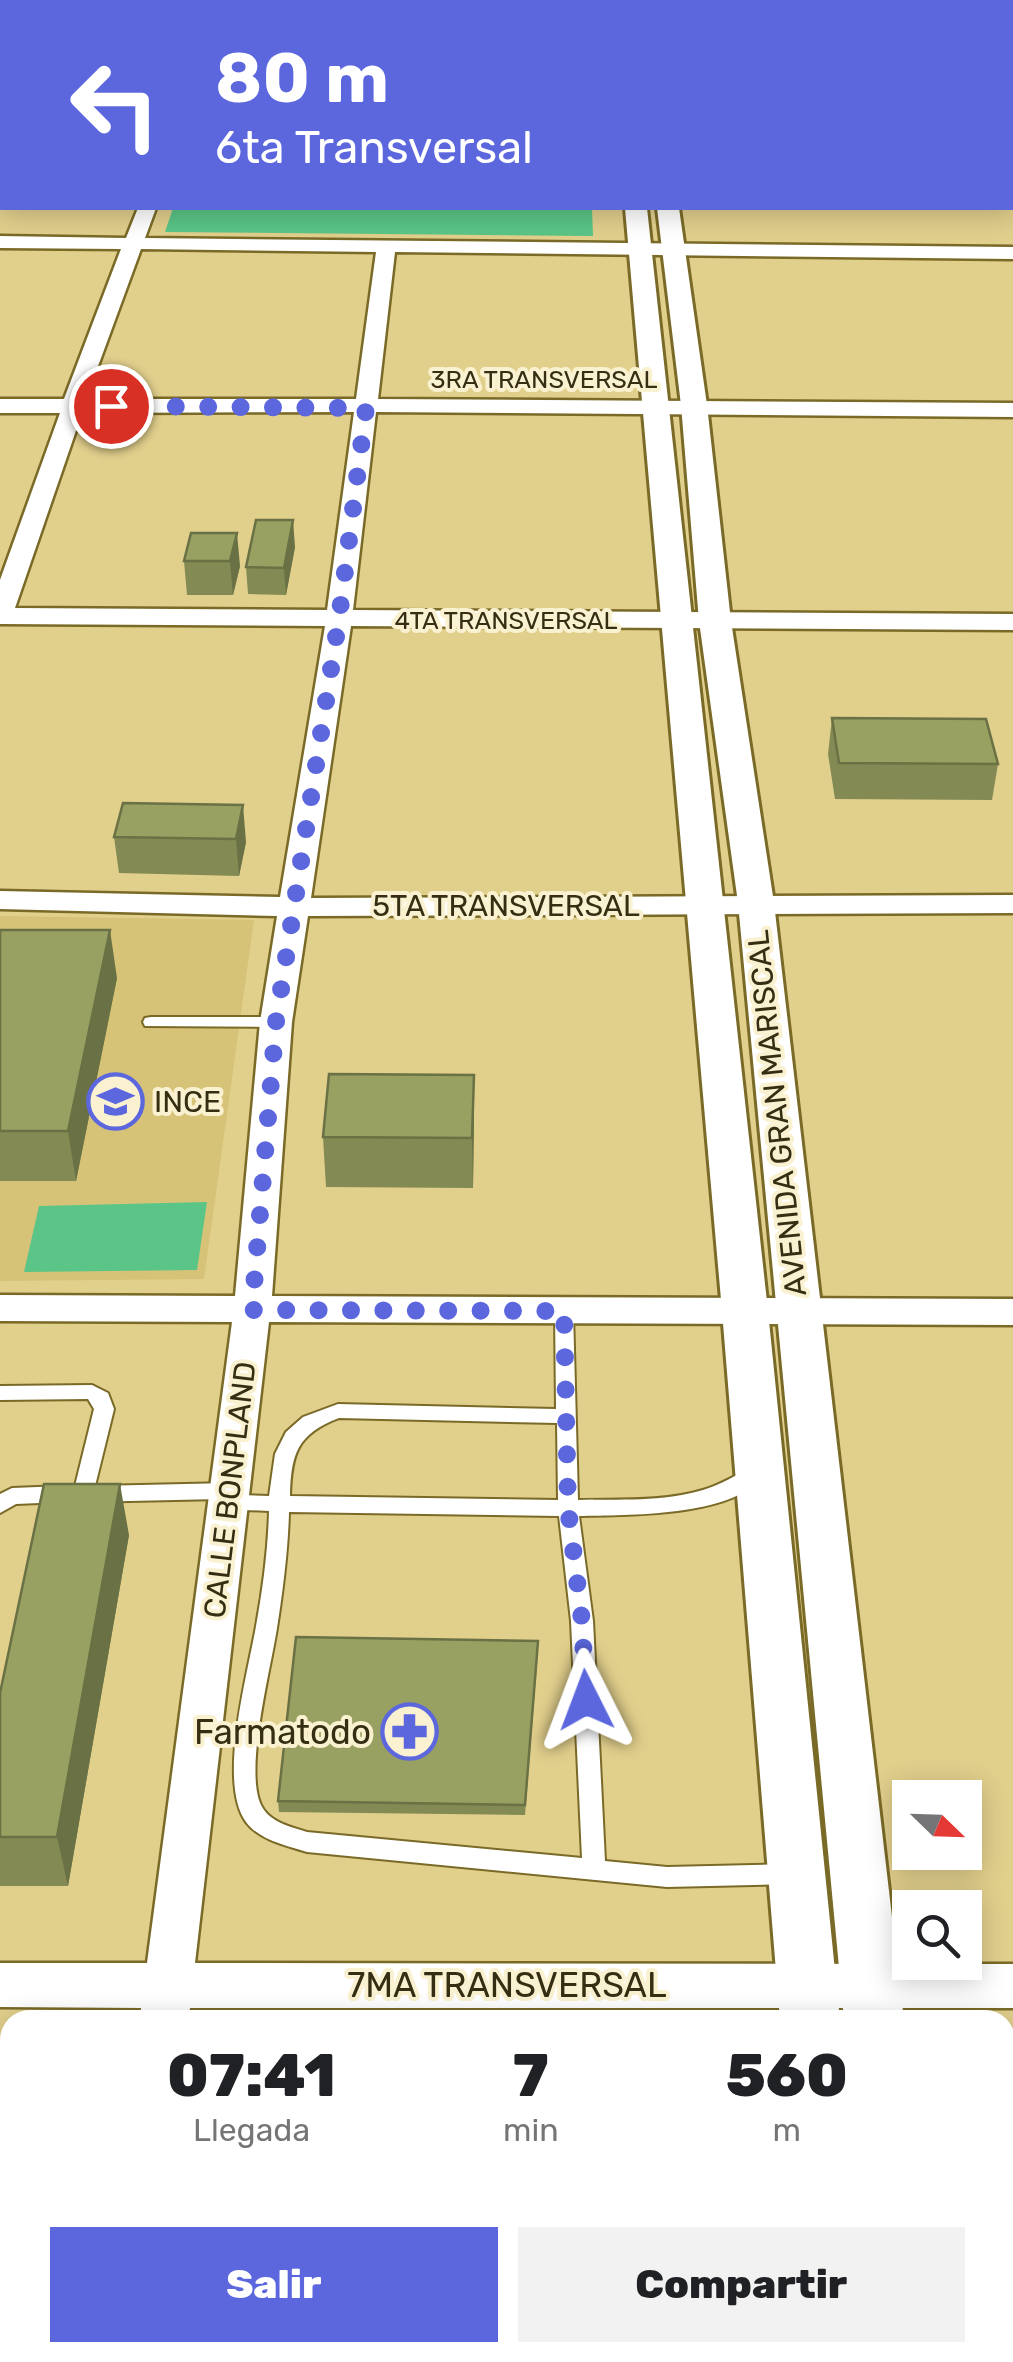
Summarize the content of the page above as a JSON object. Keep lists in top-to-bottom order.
{
  "streets": {
    "street": [
      "3RA TRANSVERSAL",
      "4TA TRANSVERSAL",
      "5TA TRANSVERSAL",
      "AVENIDA GRAN MARISCAL",
      "CALLE BONPLAND",
      "7MA TRANSVERSAL"
    ]
  },
  "crossings": [
    ["3RA TRANSVERSAL", "AVENIDA GRAN MARISCAL"],
    ["3RA TRANSVERSAL", "CALLE BONPLAND"],
    ["4TA TRANSVERSAL", "AVENIDA GRAN MARISCAL"],
    ["4TA TRANSVERSAL", "CALLE BONPLAND"],
    ["5TA TRANSVERSAL", "AVENIDA GRAN MARISCAL"],
    ["5TA TRANSVERSAL", "CALLE BONPLAND"],
    ["AVENIDA GRAN MARISCAL", "7MA TRANSVERSAL"],
    ["CALLE BONPLAND", "7MA TRANSVERSAL"]
  ],
  "places": {
    "school or university": ["INCE"],
    "pharmacy": ["Farmatodo"]
  },
  "north": "bottom right",
  "page": {
    "turn": ["80 m", "6ta Transversal"],
    "eta": [
      "07:41",
      "Llegada",
      "7",
      "min",
      "560",
      "m"
    ],
    "buttons": ["Salir", "Compartir"]
  }
}
